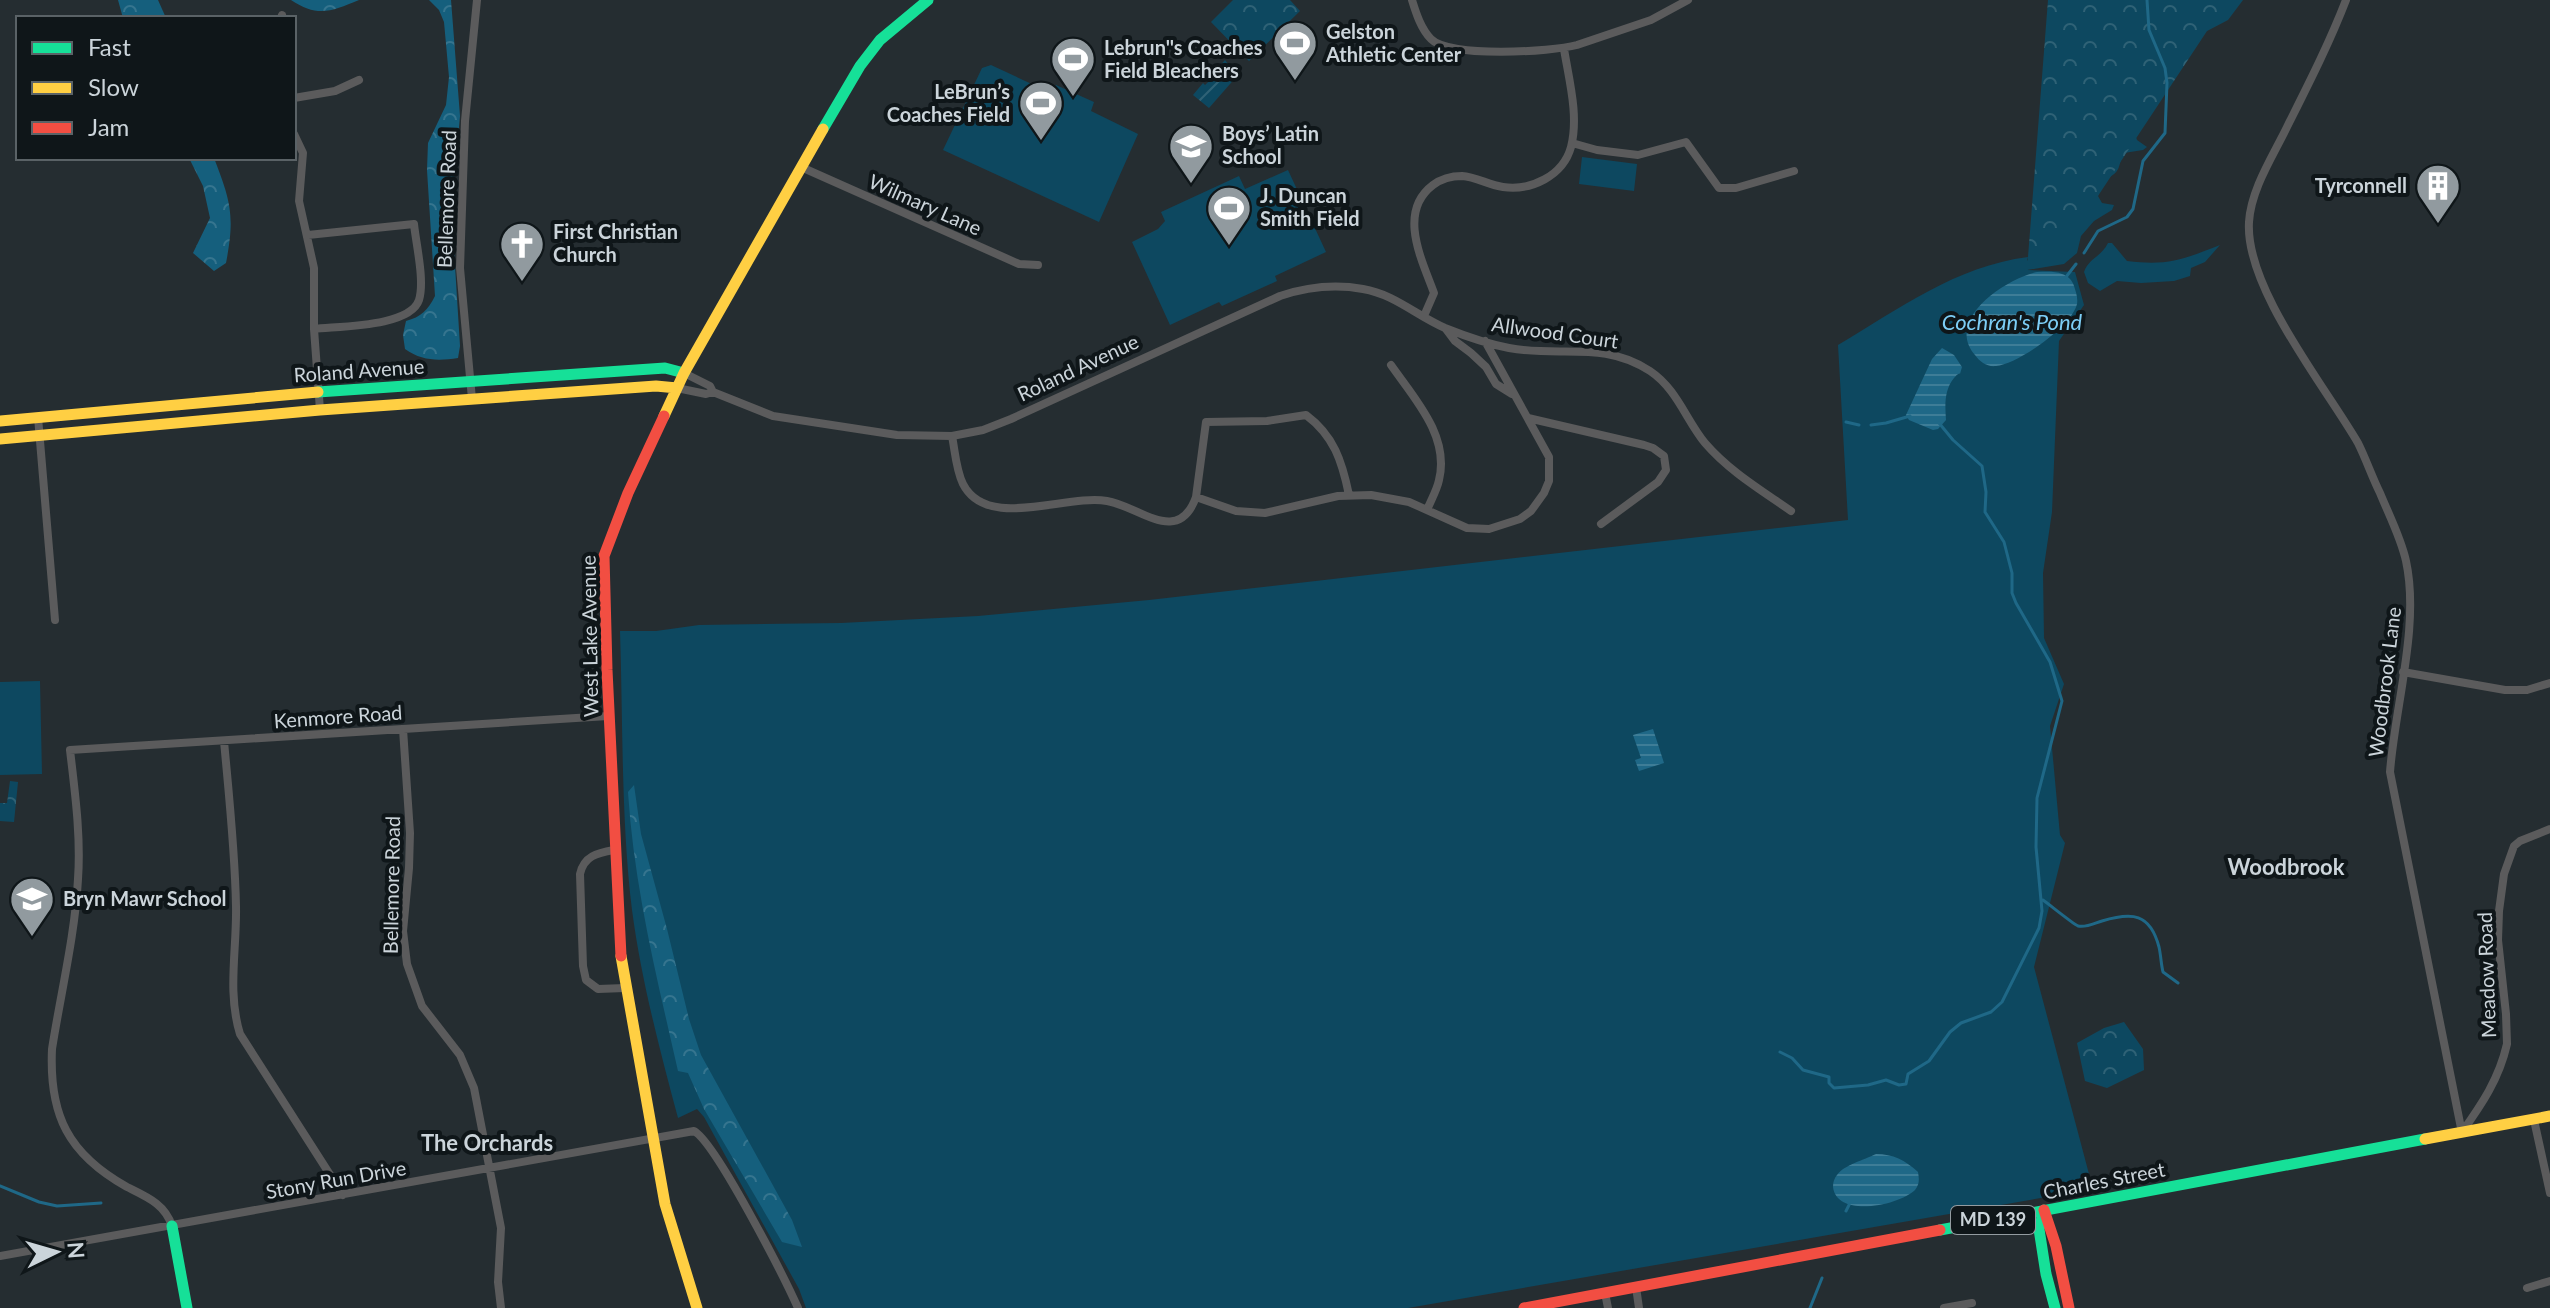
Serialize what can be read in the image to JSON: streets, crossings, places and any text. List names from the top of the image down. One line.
{"streets":{"street":["Bellemore Road","Wilmary Lane","Allwood Court","Roland Avenue","West Lake Avenue","Woodbrook Lane","Kenmore Road","Meadow Road","Stony Run Drive","Charles Street","MD 139"]},"crossings":[["Bellemore Road","Roland Avenue"],["Bellemore Road","Kenmore Road"],["Bellemore Road","Stony Run Drive"],["Wilmary Lane","West Lake Avenue"],["Allwood Court","Roland Avenue"],["Roland Avenue","West Lake Avenue"],["West Lake Avenue","Kenmore Road"],["West Lake Avenue","Stony Run Drive"],["Woodbrook Lane","Meadow Road"],["Woodbrook Lane","Charles Street"],["Kenmore Road","Stony Run Drive"],["Meadow Road","Charles Street"]],"districts":["Woodbrook","The Orchards"],"water":["Cochran's Pond"],"places":{"sports":["Gelston Athletic Center","Lebrun''s Coaches Field Bleachers","LeBrun’s Coaches Field","J. Duncan Smith Field"],"school or university":["Boys’ Latin School","Bryn Mawr School"],"building":["Tyrconnell"],"church":["First Christian Church"]},"legend":["Fast","Slow","Jam"],"north":"right"}
